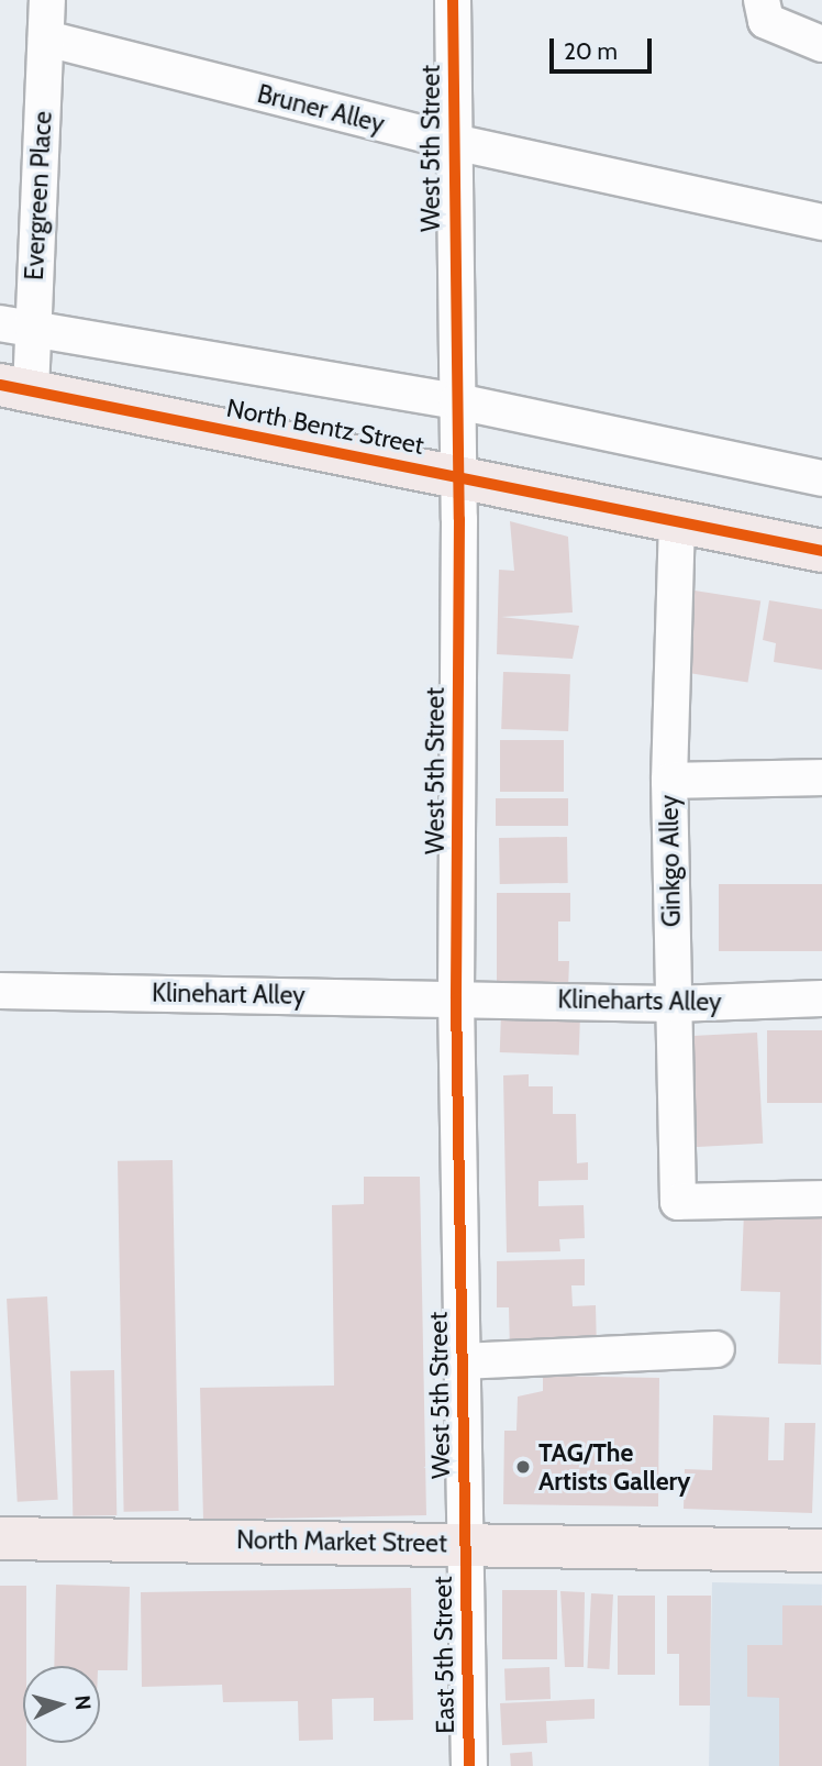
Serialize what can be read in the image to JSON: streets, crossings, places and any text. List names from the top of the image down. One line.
{"streets":{"main road":["North Bentz Street","North Market Street"],"street":["Bruner Alley","West 5th Street","Evergreen Place","Ginkgo Alley","Klinehart Alley","Klineharts Alley","East 5th Street"]},"crossings":[["Bruner Alley","West 5th Street"],["Bruner Alley","Evergreen Place"],["West 5th Street","North Bentz Street"],["West 5th Street","Klinehart Alley"],["West 5th Street","Klineharts Alley"],["West 5th Street","North Market Street"],["West 5th Street","East 5th Street"],["Evergreen Place","North Bentz Street"],["North Bentz Street","Ginkgo Alley"],["Ginkgo Alley","Klineharts Alley"],["Klinehart Alley","Klineharts Alley"],["North Market Street","East 5th Street"]],"places":["TAG/The Artists Gallery"],"scale_bar":"20 m","north":"right"}
